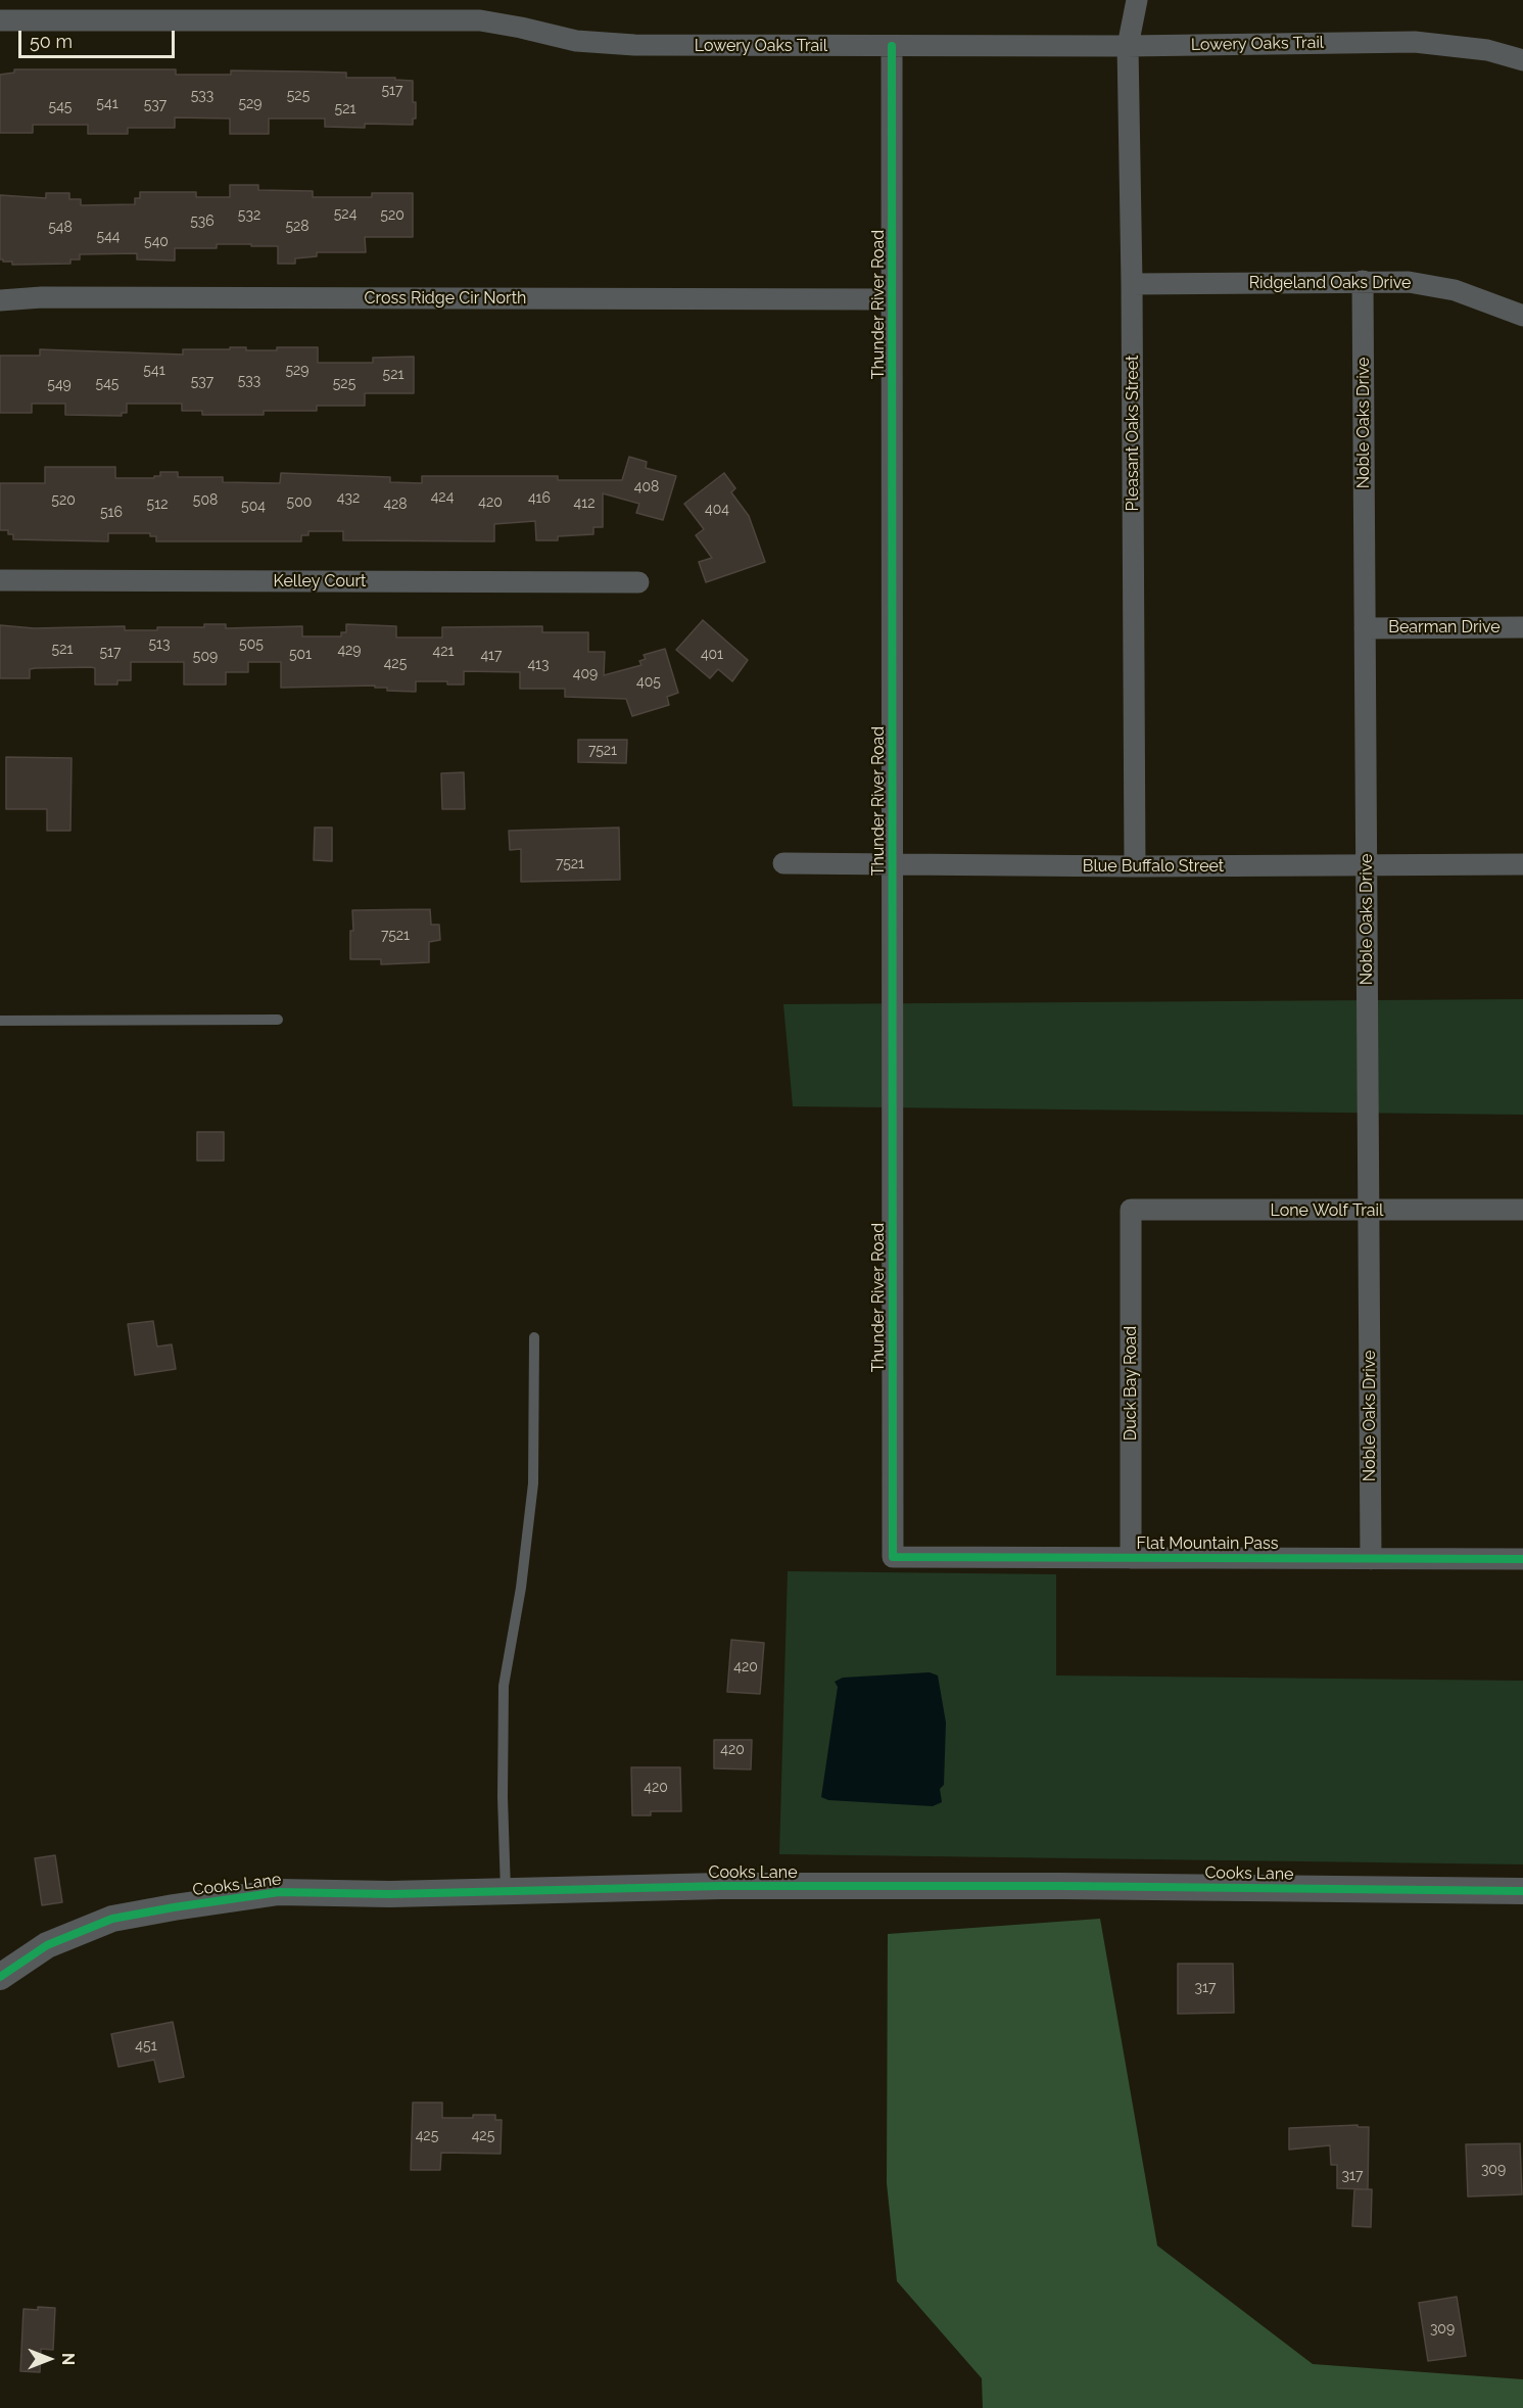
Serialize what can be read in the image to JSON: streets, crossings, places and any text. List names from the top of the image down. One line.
{"streets":{"street":["Lowery Oaks Trail","Ridgeland Oaks Drive","Cross Ridge Cir North","Thunder River Road","Noble Oaks Drive","Pleasant Oaks Street","Kelley Court","Bearman Drive","Blue Buffalo Street","Lone Wolf Trail","Duck Bay Road","Flat Mountain Pass","Cooks Lane"]},"crossings":[["Lowery Oaks Trail","Thunder River Road"],["Lowery Oaks Trail","Pleasant Oaks Street"],["Ridgeland Oaks Drive","Noble Oaks Drive"],["Ridgeland Oaks Drive","Pleasant Oaks Street"],["Cross Ridge Cir North","Thunder River Road"],["Thunder River Road","Blue Buffalo Street"],["Thunder River Road","Flat Mountain Pass"],["Noble Oaks Drive","Bearman Drive"],["Noble Oaks Drive","Blue Buffalo Street"],["Noble Oaks Drive","Lone Wolf Trail"],["Noble Oaks Drive","Flat Mountain Pass"],["Pleasant Oaks Street","Blue Buffalo Street"],["Lone Wolf Trail","Duck Bay Road"],["Duck Bay Road","Flat Mountain Pass"]],"house_numbers":["517","533","525","541","529","537","545","521","524","532","520","536","528","548","544","540","541","529","521","533","537","545","525","549","408","424","432","416","520","508","500","420","412","512","428","504","404","516","513","505","521","429","421","517","501","401","417","509","425","413","409","405","7521","7521","7521","420","420","420","317","451","425","425","309","317","309"],"scale_bar":"50 m","north":"right"}
